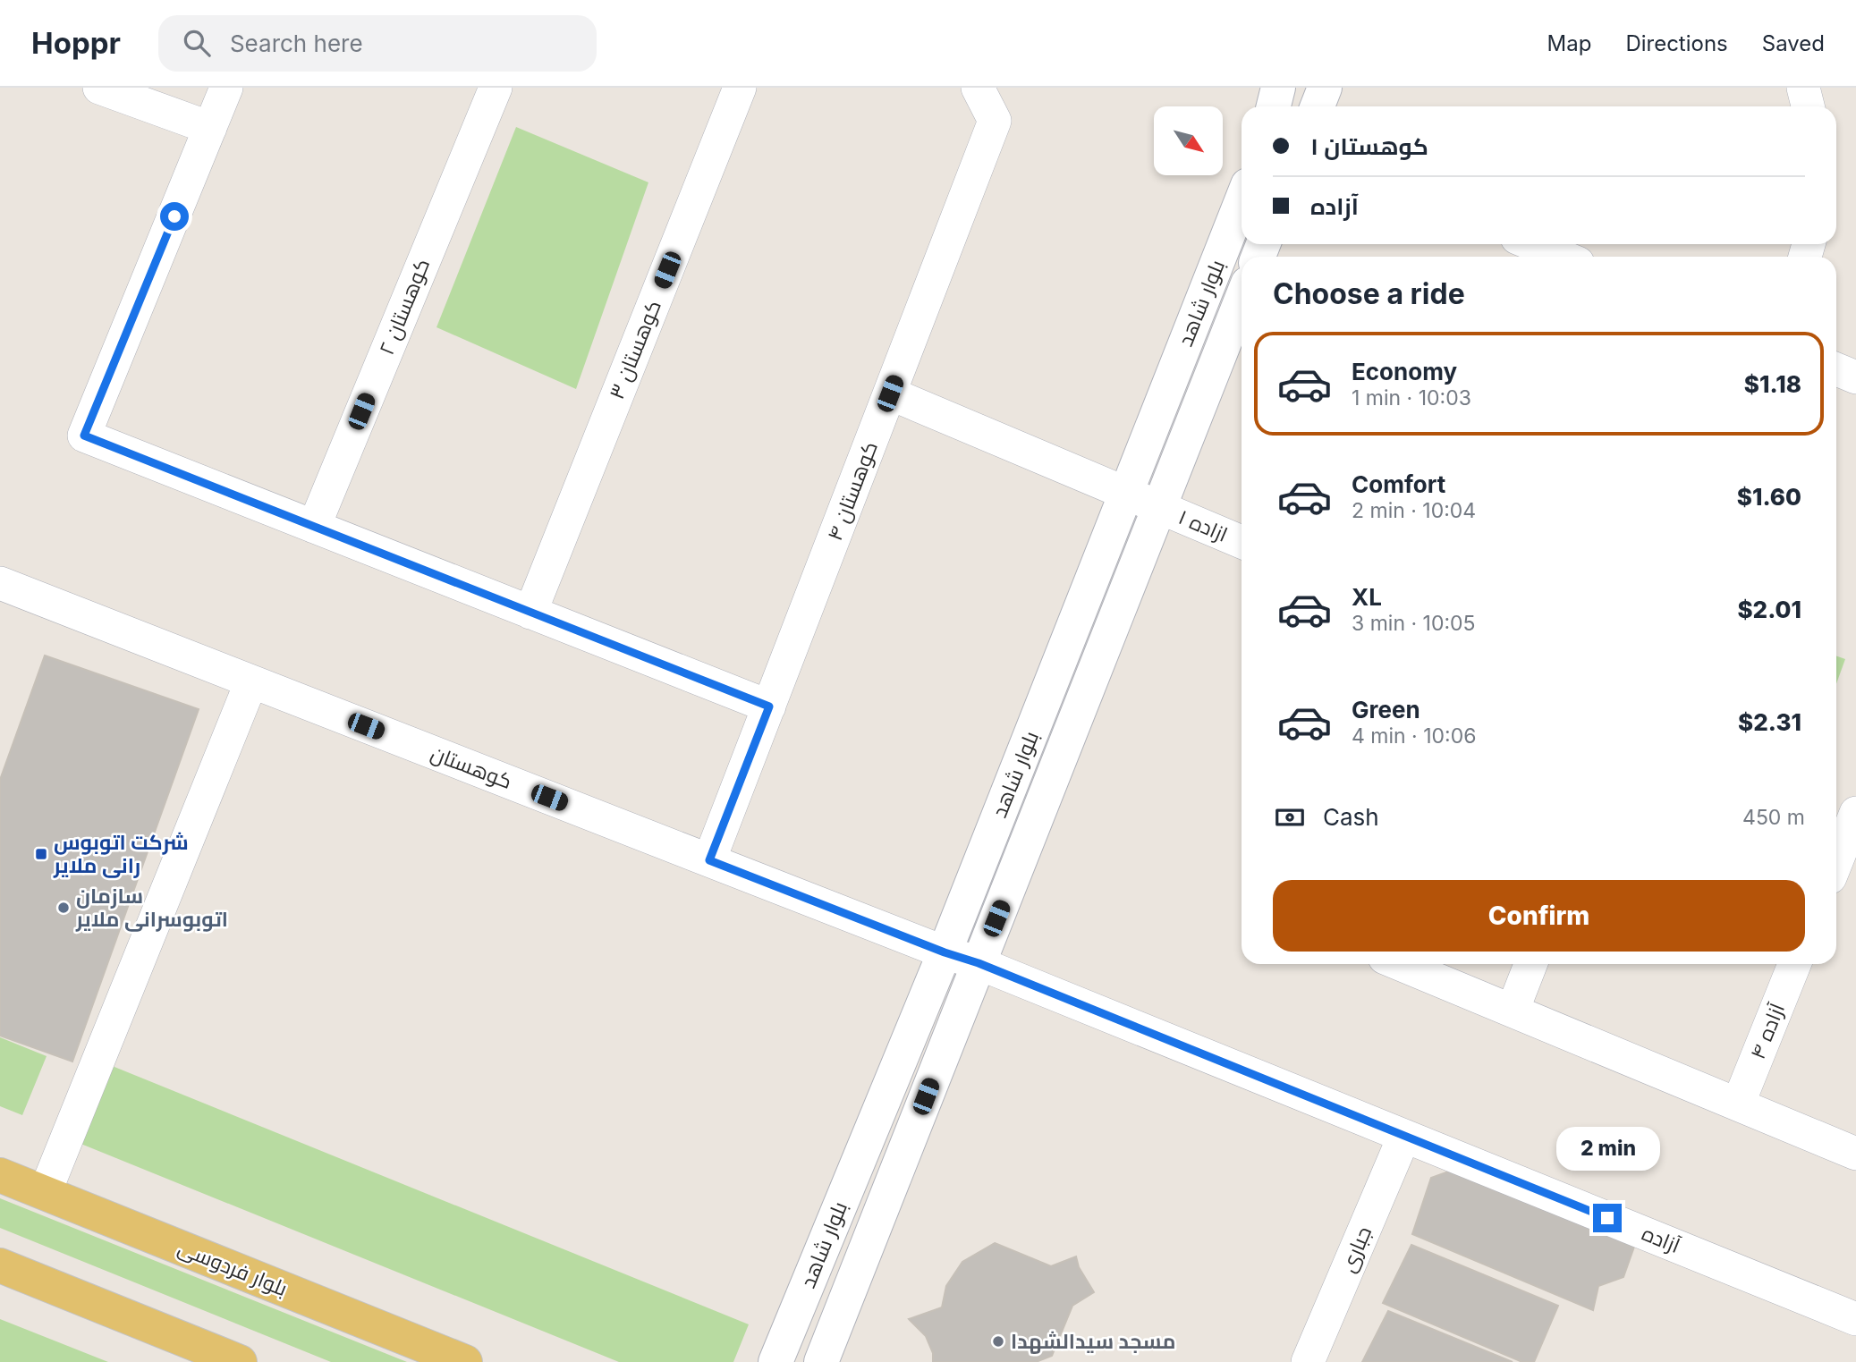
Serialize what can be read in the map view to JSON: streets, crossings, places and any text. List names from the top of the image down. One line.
{"streets":{"main road":["بلوار شاهد","بلوار فردوسی"],"street":["کوهستان ۲","کوهستان ۳","کوهستان ۴","ازاده ۱","کوهستان","آزاده ۴","آزاده","جباری"]},"crossings":[["بلوار شاهد","ازاده ۱"],["بلوار شاهد","کوهستان"],["بلوار شاهد","آزاده"],["کوهستان ۴","ازاده ۱"],["کوهستان ۴","کوهستان"],["کوهستان","آزاده"],["آزاده","جباری"]],"places":{"transit":["شرکت اتوبوس رانی ملایر"],"other":["سازمان اتوبوسرانی ملایر","مسجد سیدالشهدا"]},"north":"bottom right","page":{"header":"Hoppr","search":"Search here","nav":["Map","Directions","Saved"],"banner":["کوهستان ۱","آزاده"],"heading":"Choose a ride","list":[{"name":"Economy","note":"1 min · 10:03","value":"$1.18"},{"name":"Comfort","note":"2 min · 10:04","value":"$1.60"},{"name":"XL","note":"3 min · 10:05","value":"$2.01"},{"name":"Green","note":"4 min · 10:06","value":"$2.31"}],"pay":["Cash","450 m"],"buttons":"Confirm","bubble":"2 min"}}
